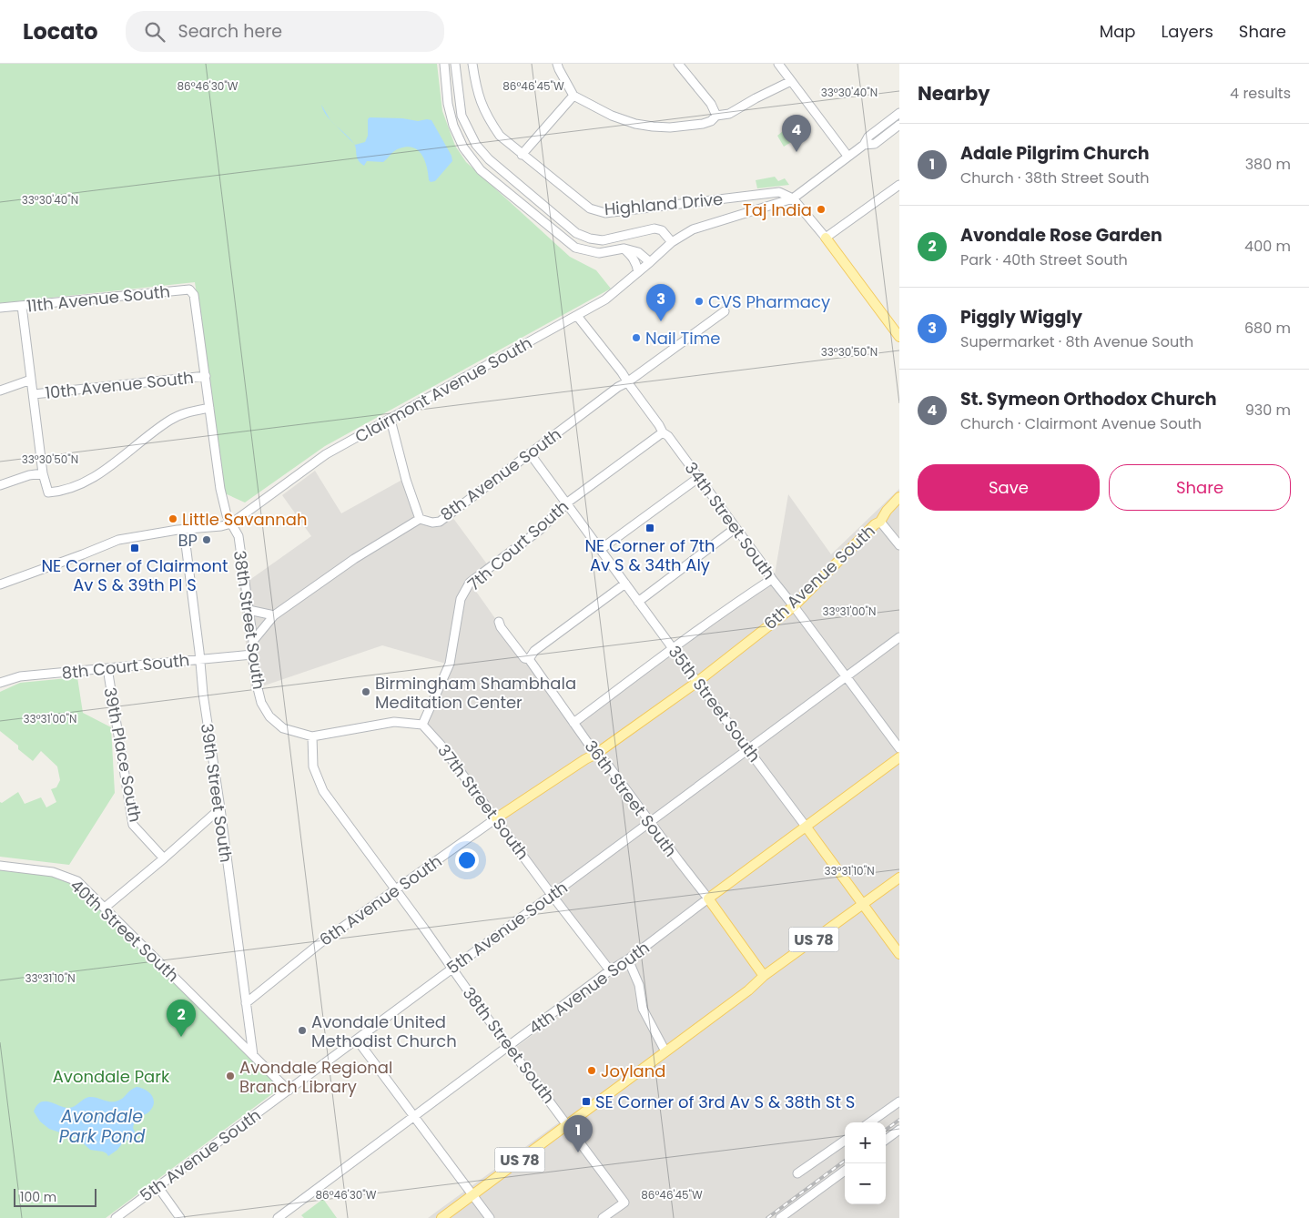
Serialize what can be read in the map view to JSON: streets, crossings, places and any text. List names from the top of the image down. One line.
{"streets":{"main road":["6th Avenue South","35th Street South","36th Street South","US 78","4th Avenue South"],"street":["Highland Drive","11th Avenue South","10th Avenue South","Clairmont Avenue South","8th Avenue South","34th Street South","7th Court South","38th Street South","8th Court South","39th Place South","39th Street South","37th Street South","5th Avenue South","40th Street South"]},"crossings":[["Highland Drive","Clairmont Avenue South"],["11th Avenue South","38th Street South"],["10th Avenue South","38th Street South"],["Clairmont Avenue South","34th Street South"],["Clairmont Avenue South","38th Street South"],["Clairmont Avenue South","39th Street South"],["8th Avenue South","34th Street South"],["8th Avenue South","38th Street South"],["8th Avenue South","35th Street South"],["34th Street South","7th Court South"],["34th Street South","6th Avenue South"],["34th Street South","5th Avenue South"],["7th Court South","35th Street South"],["7th Court South","37th Street South"],["6th Avenue South","38th Street South"],["6th Avenue South","35th Street South"],["6th Avenue South","39th Street South"],["6th Avenue South","36th Street South"],["6th Avenue South","37th Street South"],["38th Street South","8th Court South"],["38th Street South","5th Avenue South"],["38th Street South","US 78"],["38th Street South","4th Avenue South"],["8th Court South","39th Place South"],["8th Court South","39th Street South"],["35th Street South","5th Avenue South"],["35th Street South","US 78"],["35th Street South","4th Avenue South"],["39th Street South","40th Street South"],["36th Street South","5th Avenue South"],["36th Street South","US 78"],["36th Street South","4th Avenue South"],["37th Street South","5th Avenue South"],["37th Street South","4th Avenue South"],["5th Avenue South","40th Street South"]],"water":["Avondale Park Pond"],"parks":["Avondale Park"],"places":{"other":["Taj India","CVS Pharmacy","Nail Time","Little Savannah","BP","Birmingham Shambhala Meditation Center","Avondale United Methodist Church","Joyland","Avondale Regional Branch Library"],"transit":["NE Corner of 7th Av S & 34th Aly","NE Corner of Clairmont Av S & 39th Pl S","SE Corner of 3rd Av S & 38th St S"]},"scale_bar":"100 m","page":{"header":"Locato","search":"Search here","nav":["Map","Layers","Share"],"heading":["Nearby","4 results"],"pins":["4","3","2","1"],"list":[{"mark":"1","name":"Adale Pilgrim Church","note":"Church · 38th Street South","value":"380 m"},{"mark":"2","name":"Avondale Rose Garden","note":"Park · 40th Street South","value":"400 m"},{"mark":"3","name":"Piggly Wiggly","note":"Supermarket · 8th Avenue South","value":"680 m"},{"mark":"4","name":"St. Symeon Orthodox Church","note":"Church · Clairmont Avenue South","value":"930 m"}],"buttons":["Save","Share"],"map_buttons":["+","−"],"scale":"100 m"},"coordinates":["86°46'30\"W","86°46'45\"W","33°30'40\"N","33°30'50\"N","33°31'00\"N","33°31'10\"N"]}
